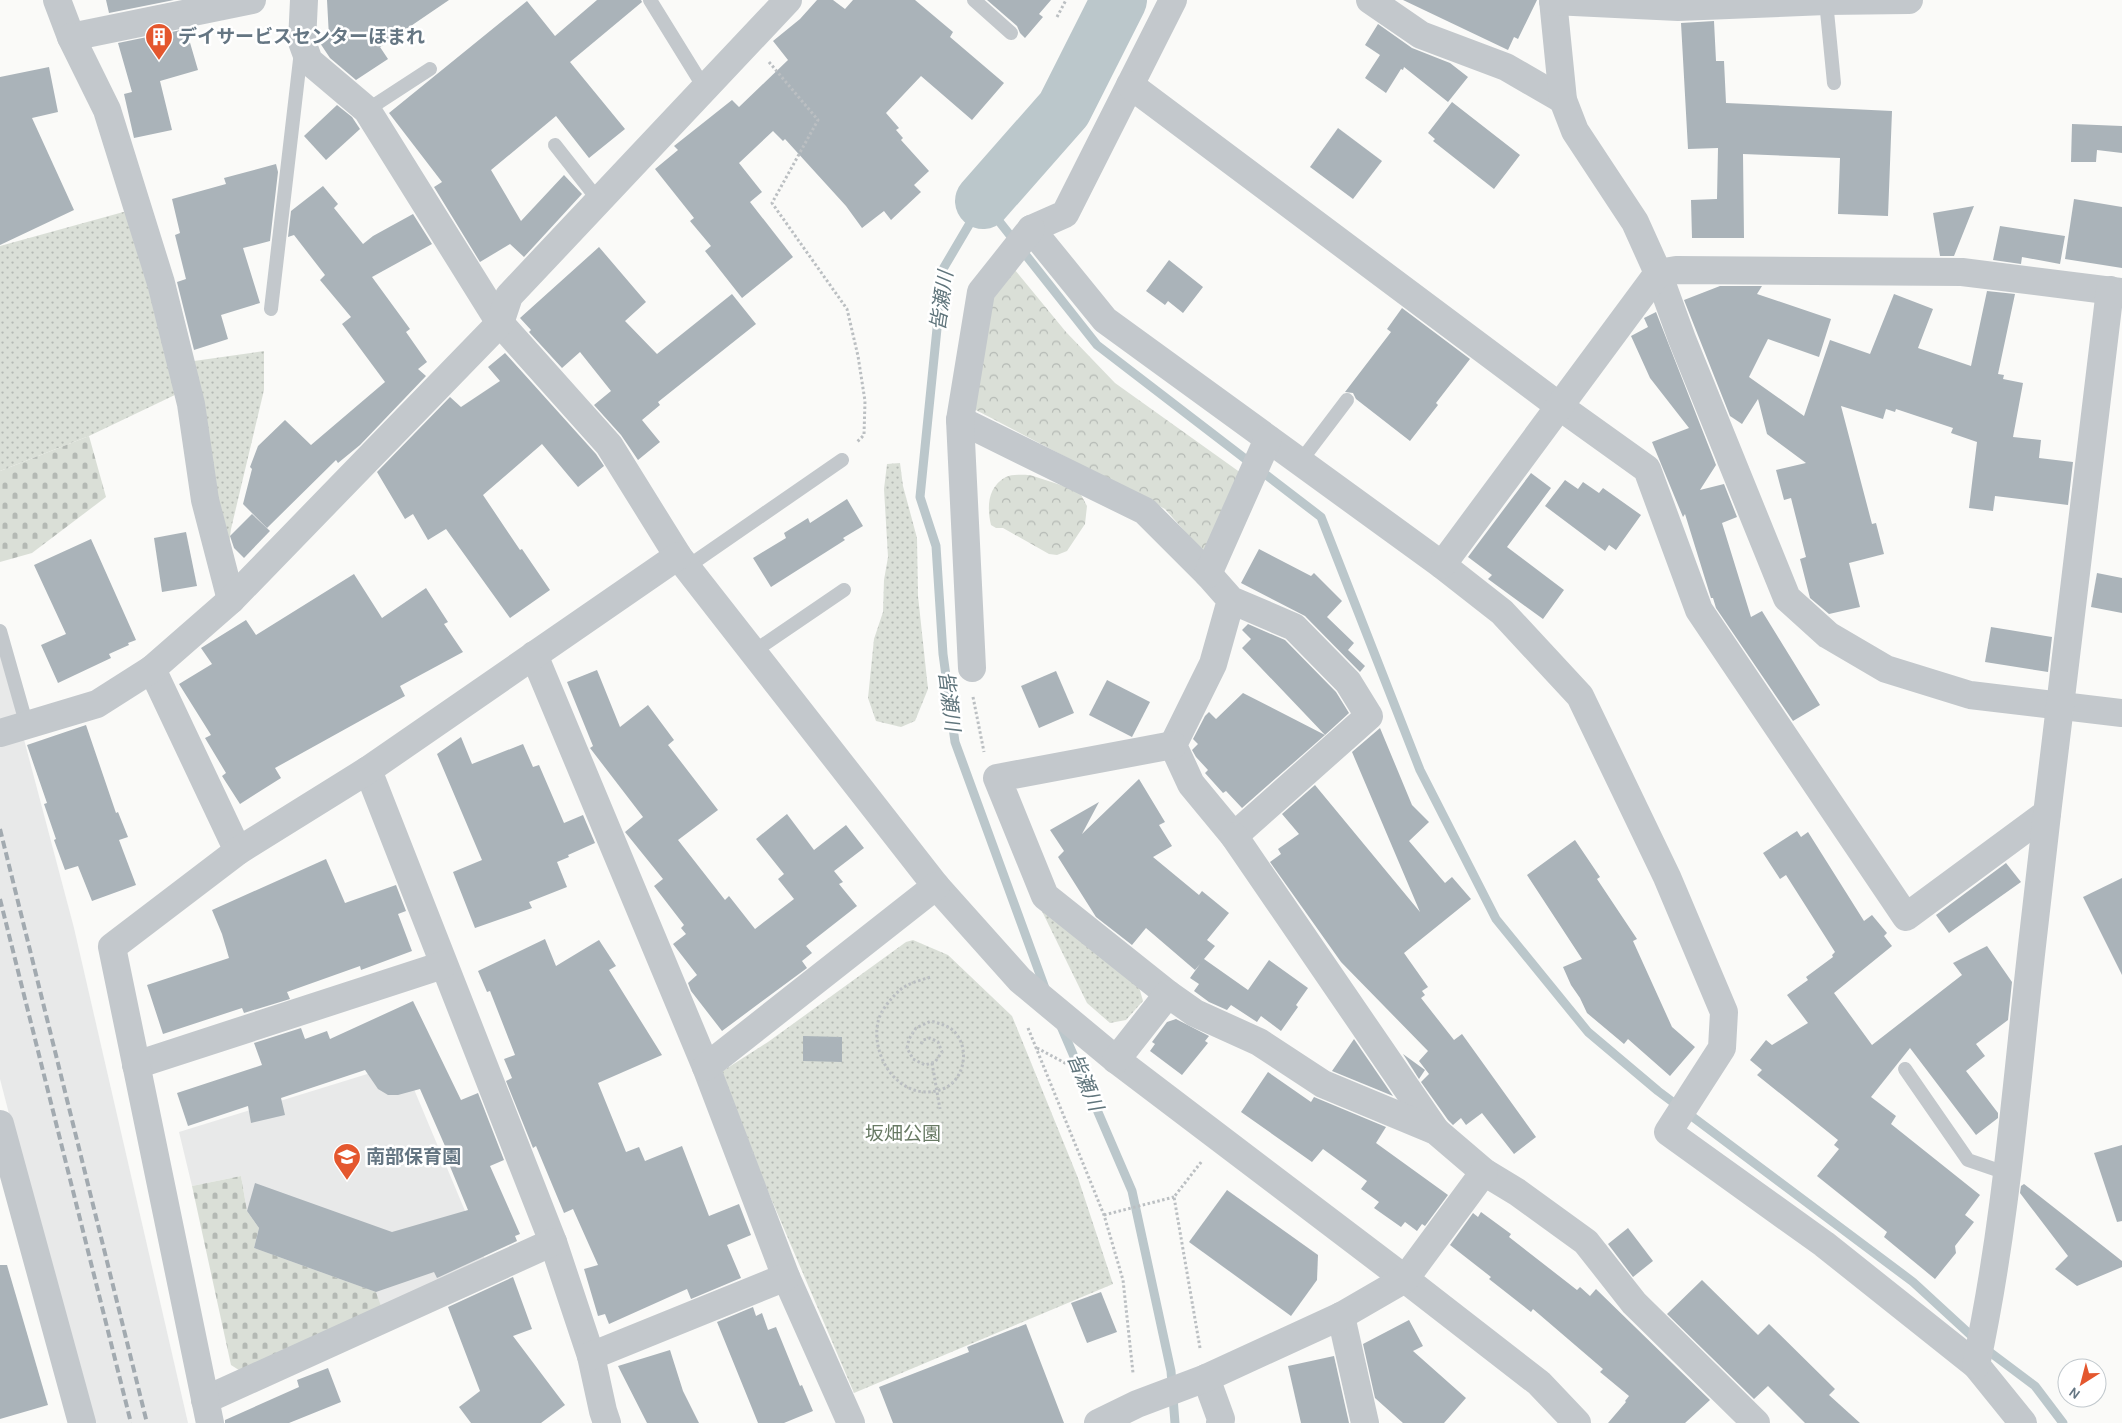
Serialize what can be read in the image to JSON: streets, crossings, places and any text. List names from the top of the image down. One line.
{"water":["皆瀬川"],"parks":["坂畑公園"],"places":{"building":["デイサービスセンターほまれ"],"school or university":["南部保育園"]},"north":"bottom left"}
